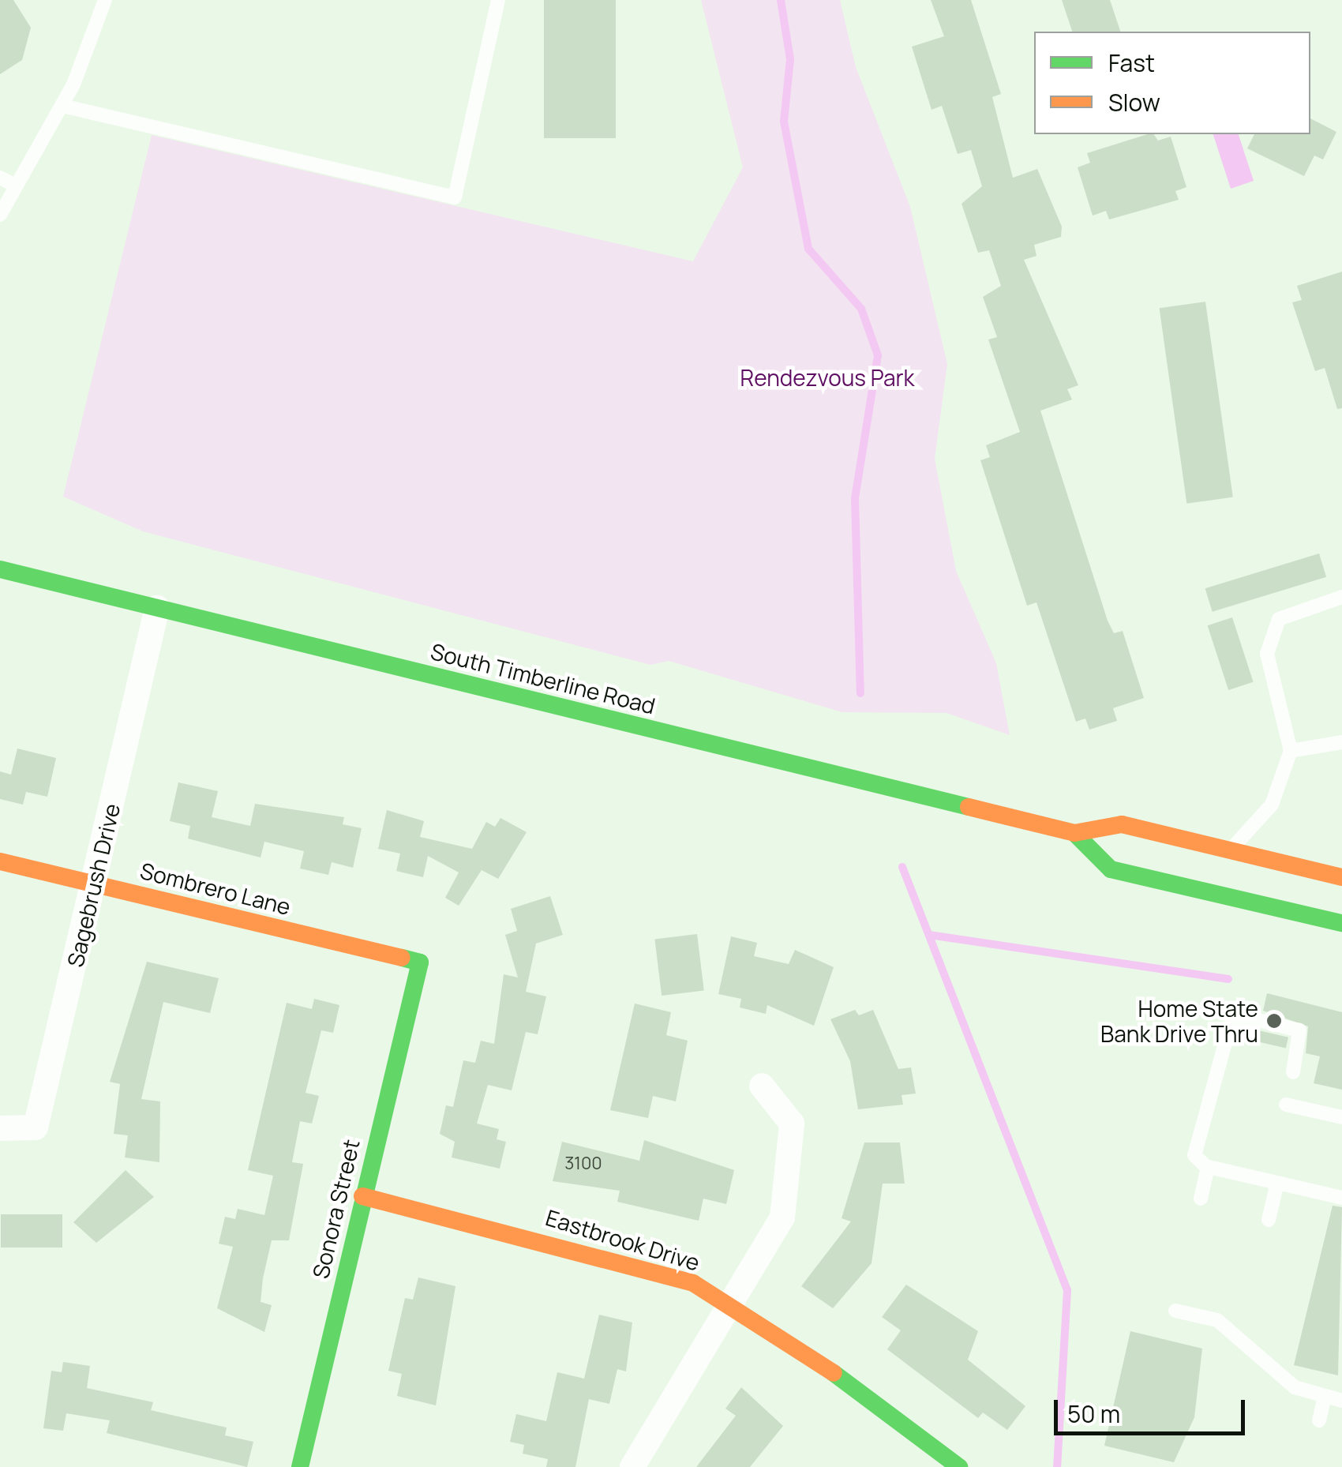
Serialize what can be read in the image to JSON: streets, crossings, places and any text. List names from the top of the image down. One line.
{"streets":{"main road":["South Timberline Road","Sombrero Lane","Sonora Street","Eastbrook Drive"],"street":["Sagebrush Drive"]},"crossings":[["South Timberline Road","Sagebrush Drive"],["Sagebrush Drive","Sombrero Lane"],["Sombrero Lane","Sonora Street"],["Sonora Street","Eastbrook Drive"]],"parks":["Rendezvous Park"],"places":["Home State Bank Drive Thru"],"house_numbers":["3100"],"legend":["Fast","Slow"],"scale_bar":"50 m"}
